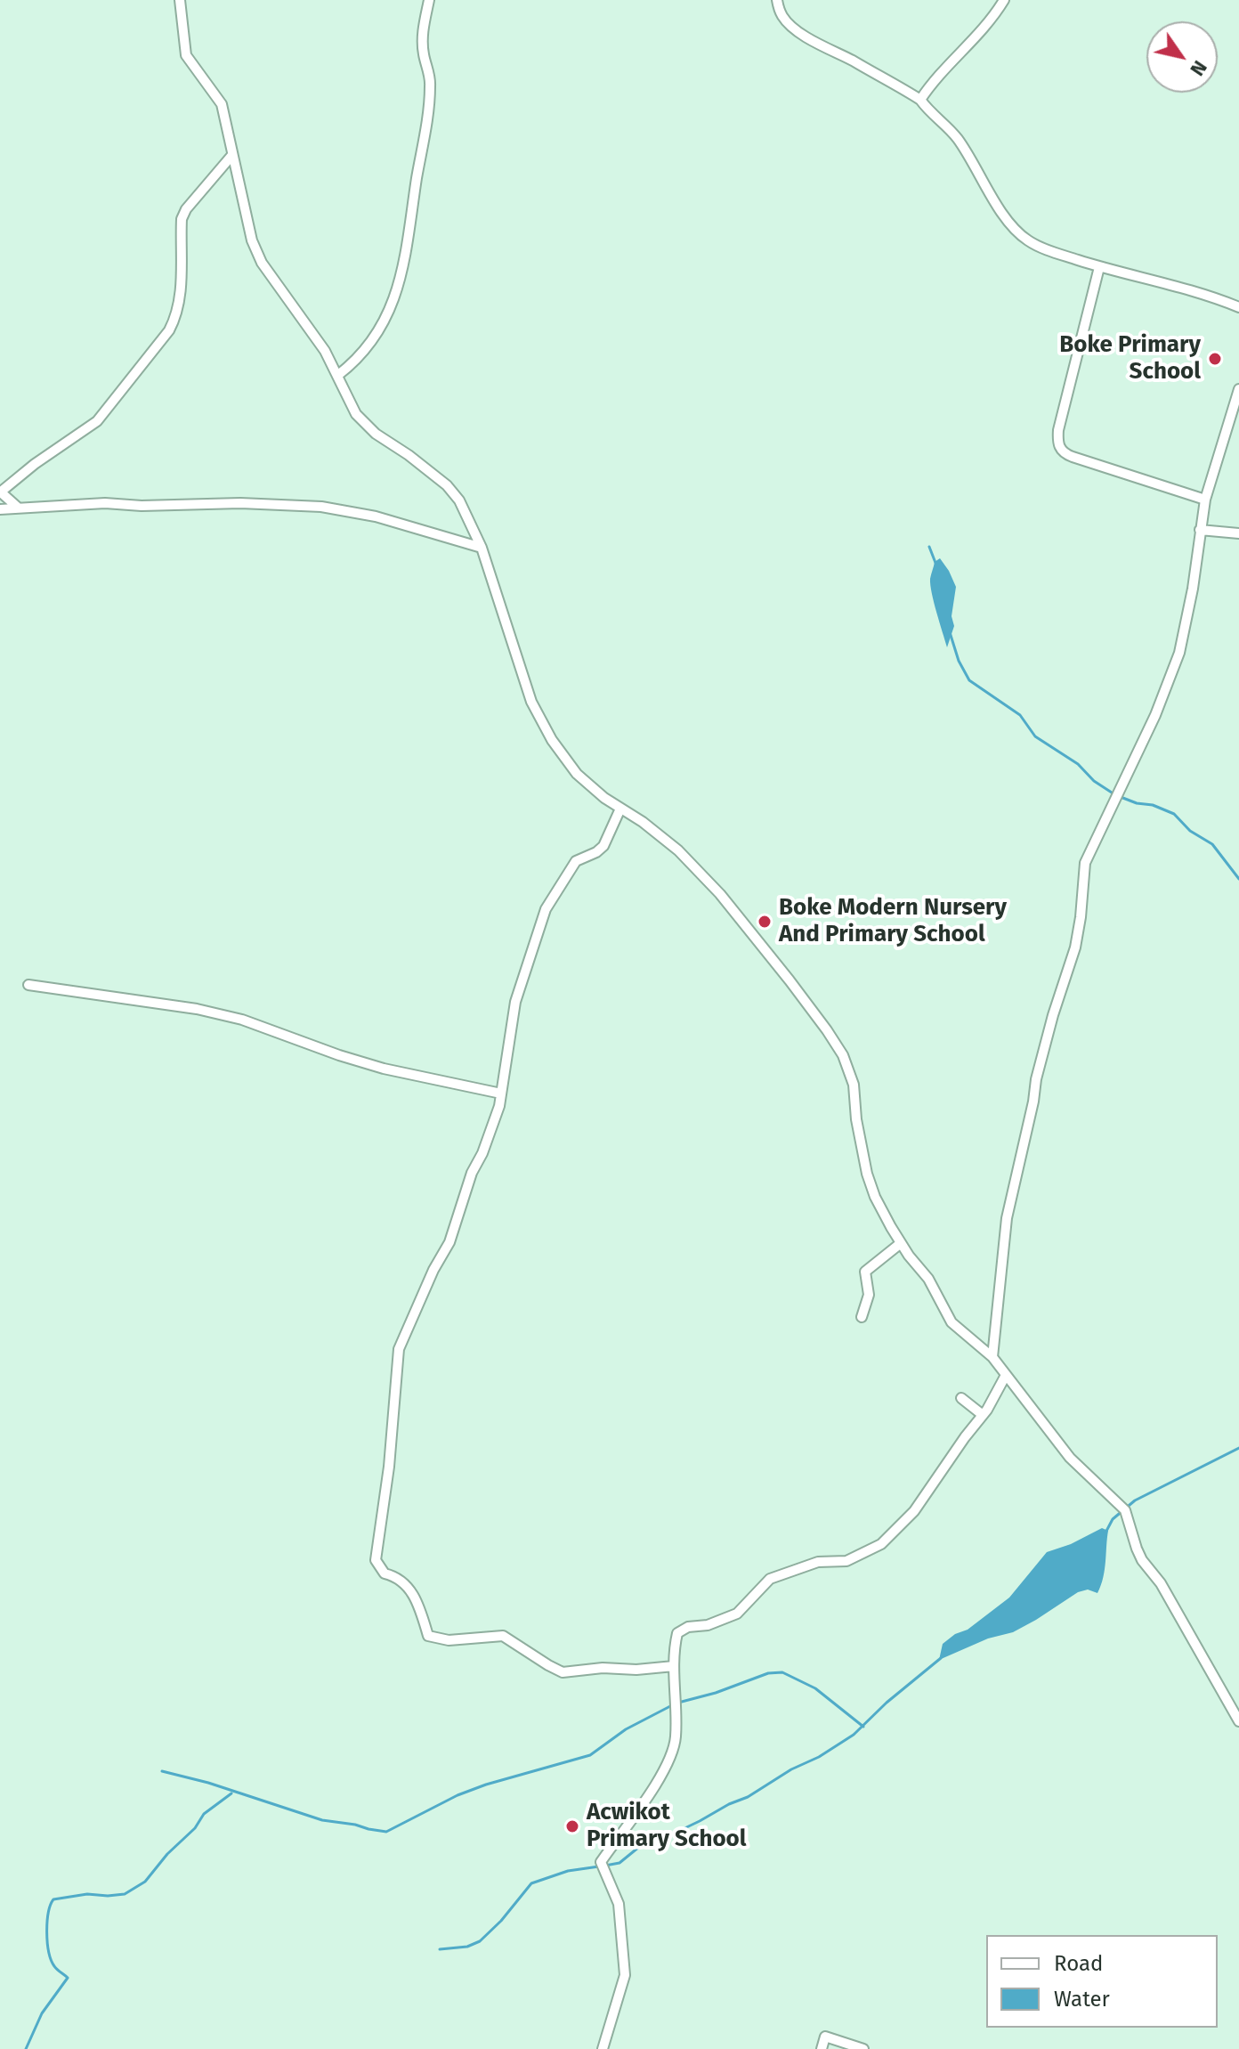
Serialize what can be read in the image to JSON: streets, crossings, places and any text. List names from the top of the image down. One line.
{"places":["Boke Primary School","Boke Modern Nursery And Primary School","Acwikot Primary School"],"legend":["Road","Water"],"north":"bottom right"}
